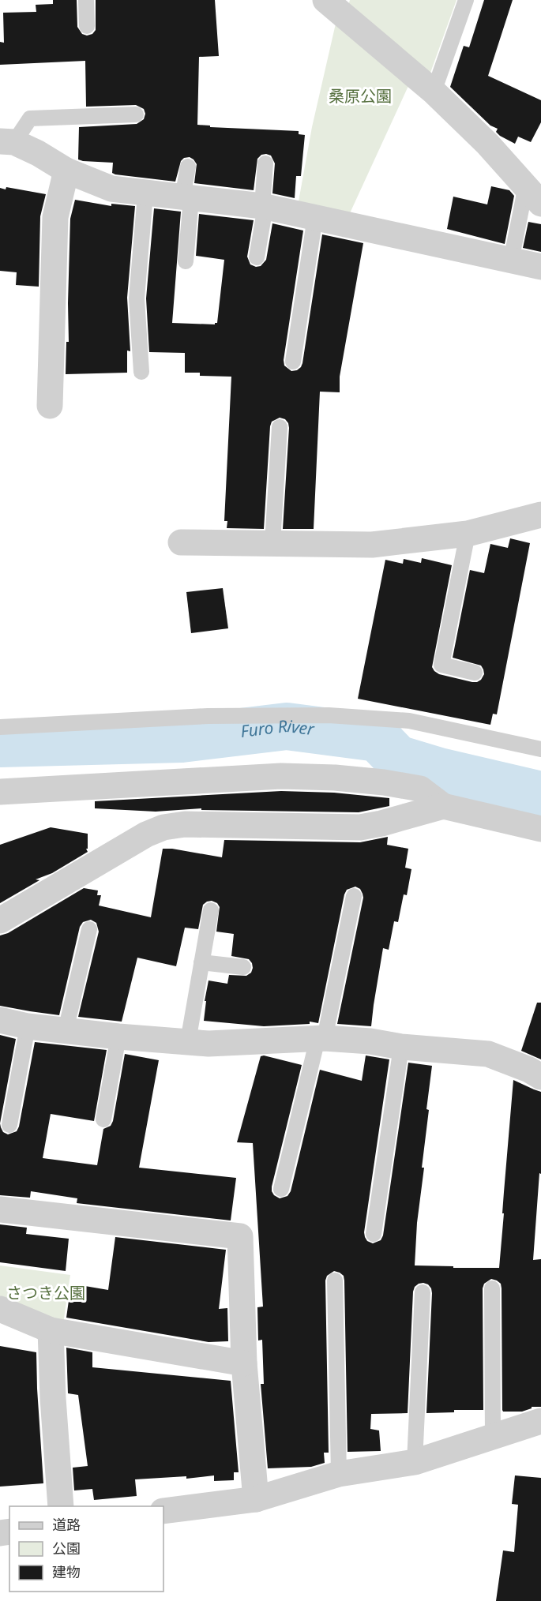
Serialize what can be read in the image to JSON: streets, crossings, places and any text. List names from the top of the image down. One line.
{"water":["Furo River"],"parks":["桑原公園","さつき公園"],"legend":["道路","公園","建物"]}
